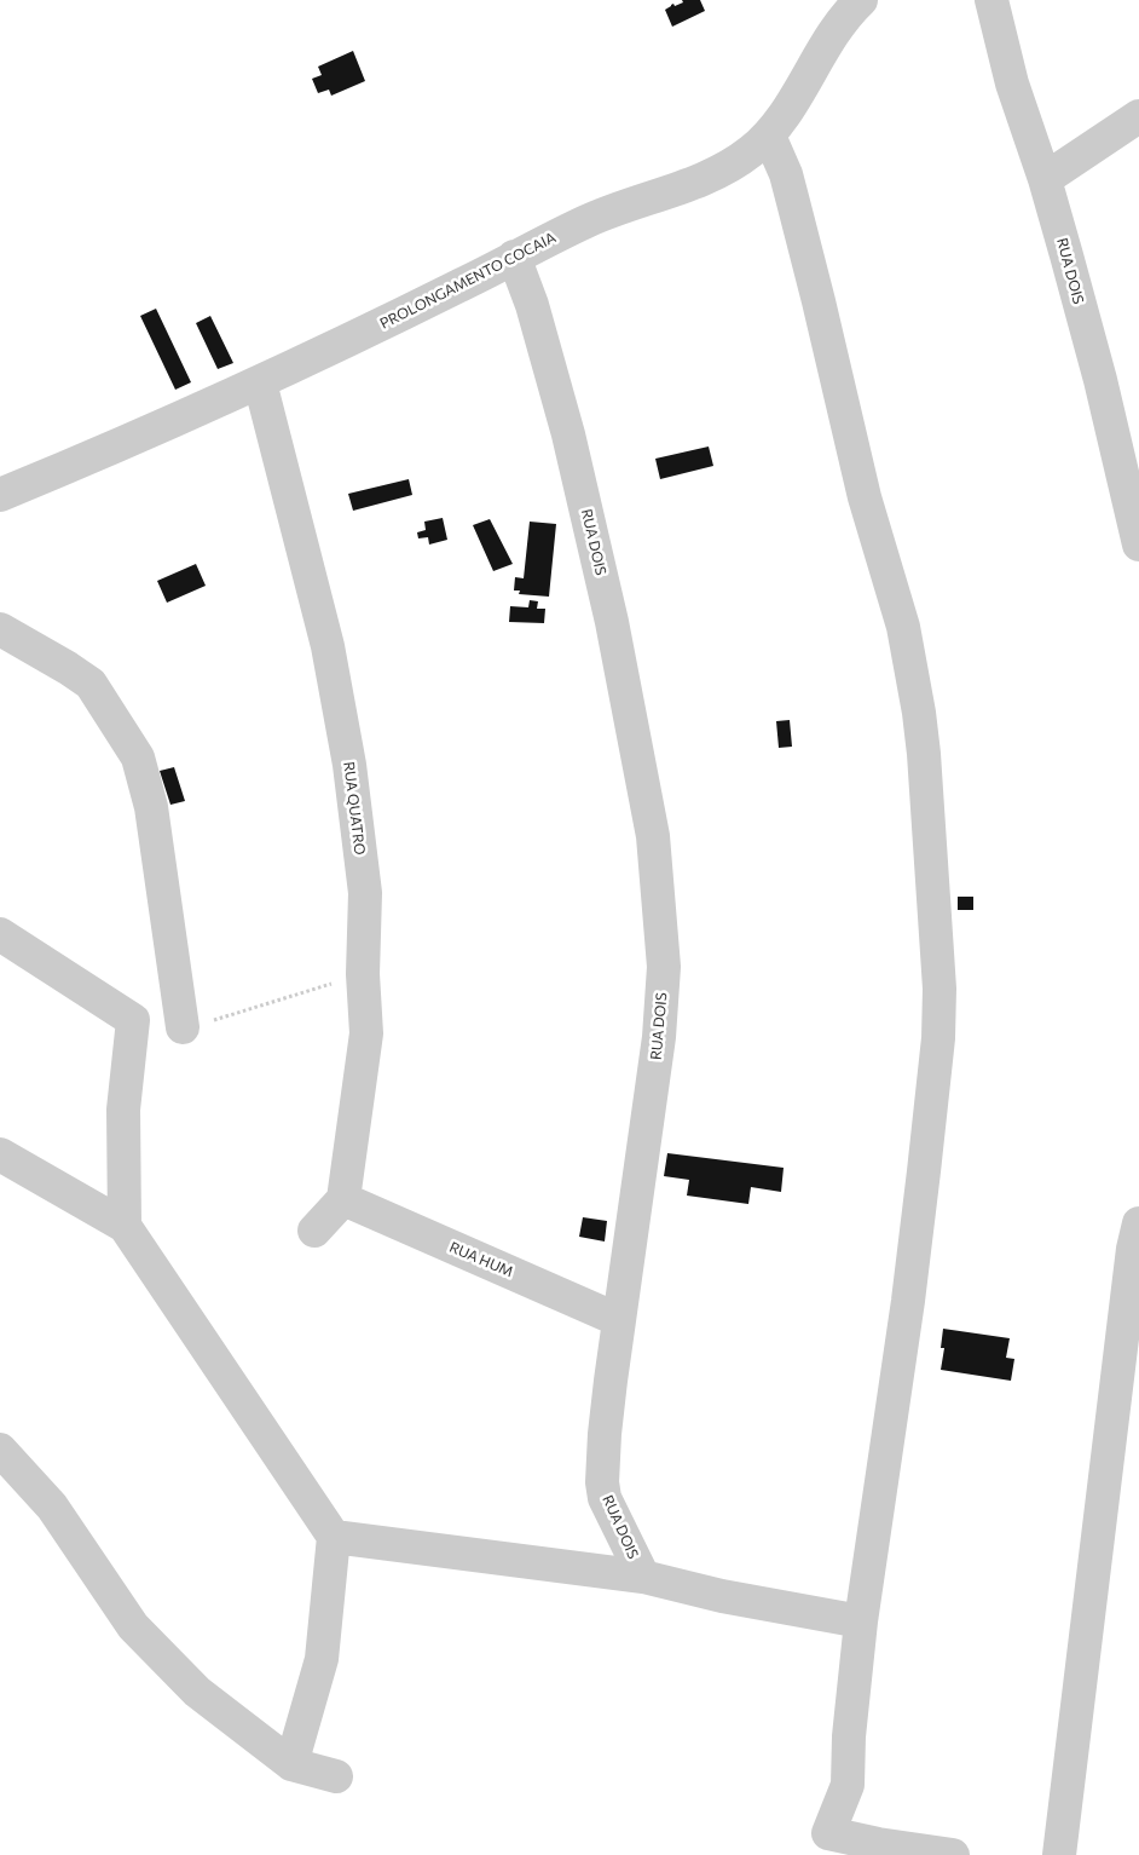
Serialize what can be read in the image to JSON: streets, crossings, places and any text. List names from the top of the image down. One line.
{"streets":{"street":["RUA DOIS","PROLONGAMENTO COCAIA","RUA QUATRO","RUA HUM"]},"crossings":[["RUA DOIS","PROLONGAMENTO COCAIA"],["RUA DOIS","RUA HUM"],["PROLONGAMENTO COCAIA","RUA QUATRO"],["RUA QUATRO","RUA HUM"]]}
